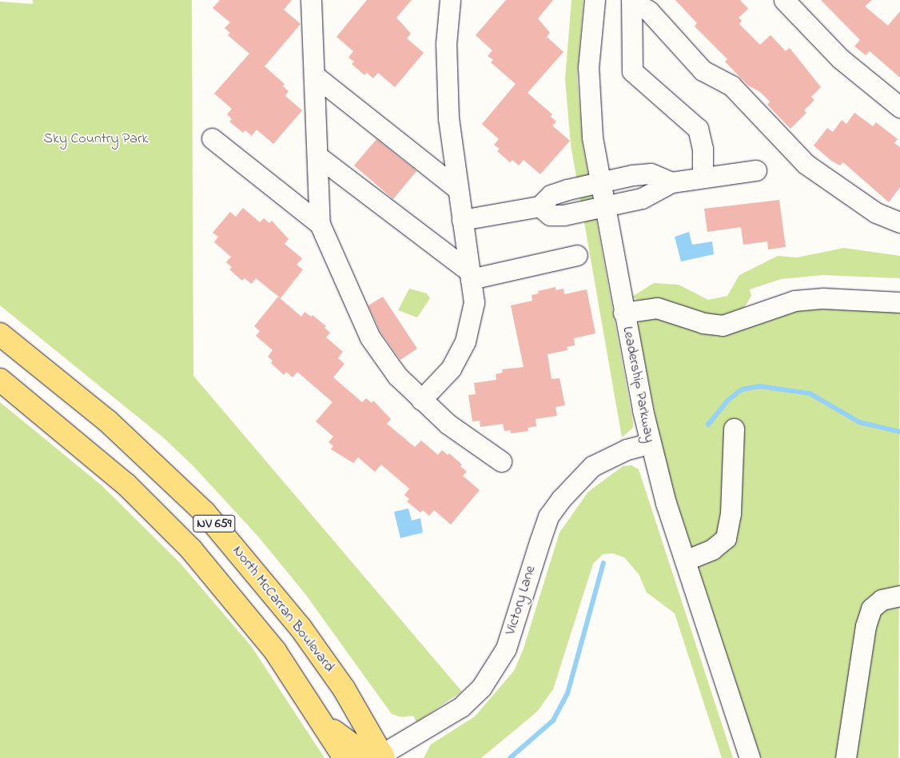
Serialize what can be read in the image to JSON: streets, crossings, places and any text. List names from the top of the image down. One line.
{"streets":{"main road":["NV 659","North McCarran Boulevard"],"street":["Leadership Parkway","Victory Lane"]},"crossings":[["Leadership Parkway","Victory Lane"],["Victory Lane","North McCarran Boulevard"]],"parks":["Sky Country Park"]}
